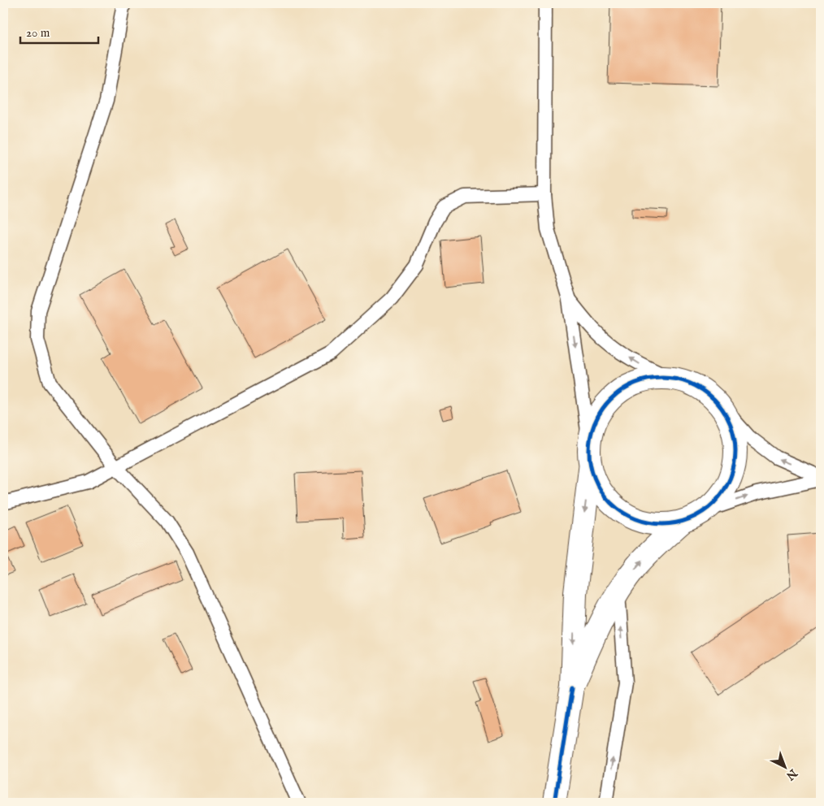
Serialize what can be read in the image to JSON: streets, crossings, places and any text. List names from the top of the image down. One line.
{"scale_bar":"20 m","north":"bottom right"}
